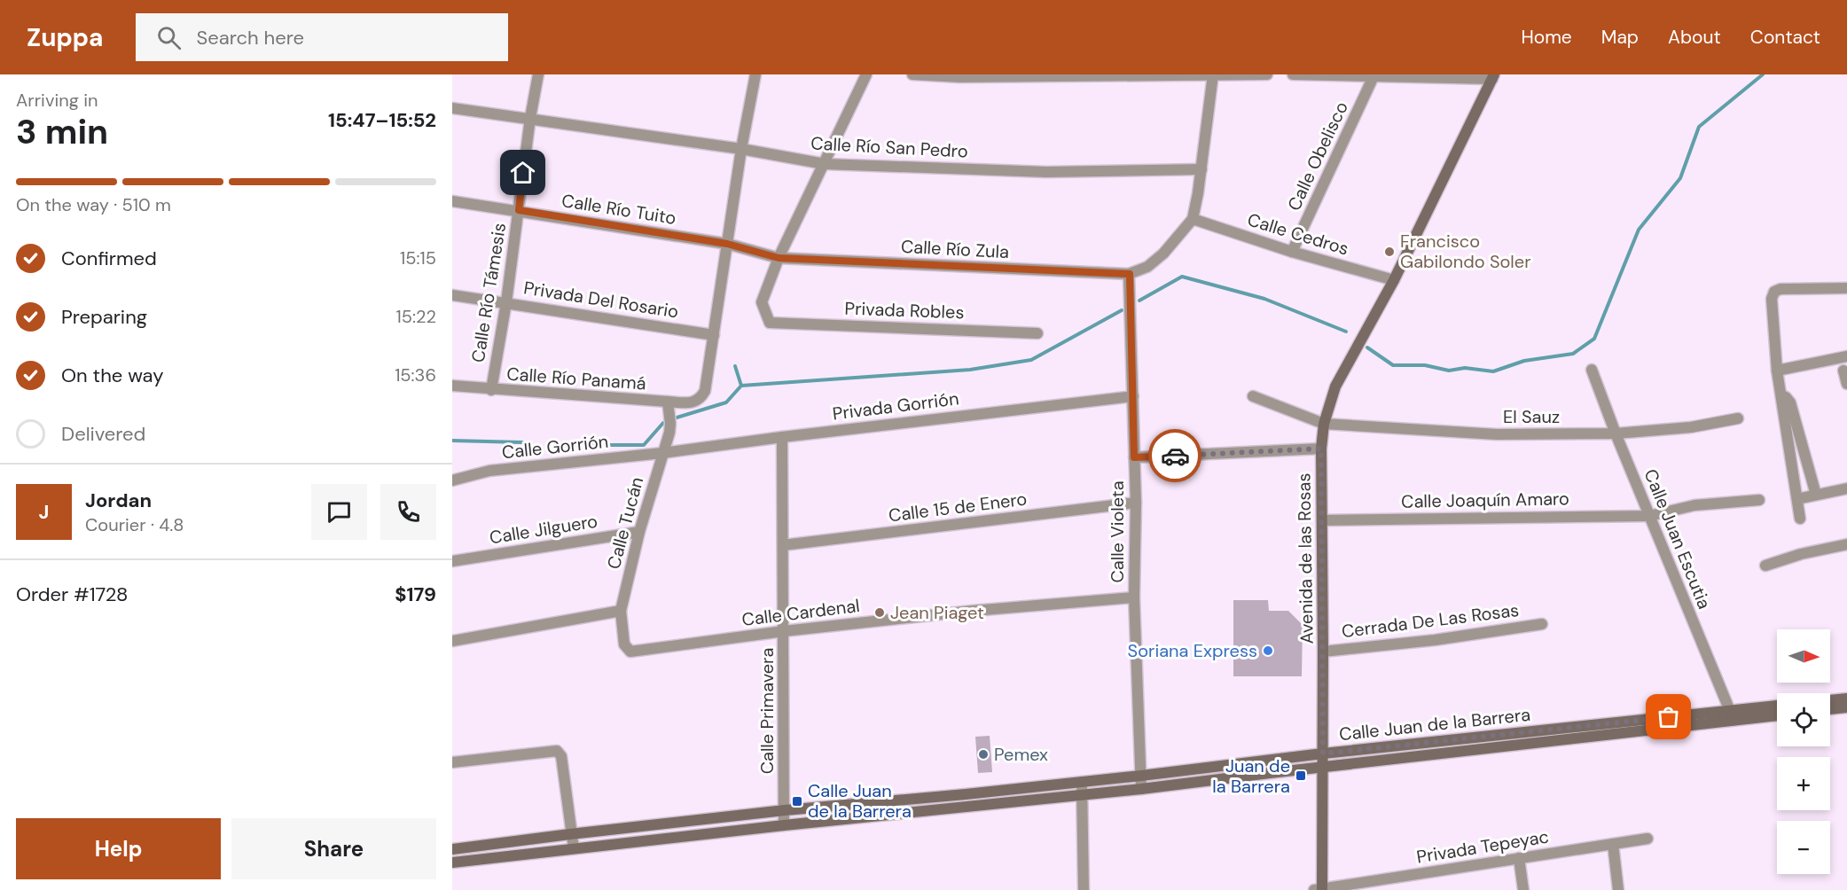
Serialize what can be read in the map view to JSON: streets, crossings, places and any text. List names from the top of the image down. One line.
{"streets":{"main road":["Avenida de las Rosas","Calle Juan de la Barrera"],"street":["Calle Río San Pedro","Calle Obelisco","Calle Río Tuito","Calle Cedros","Calle Río Zula","Calle Río Támesis","Privada Del Rosario","Privada Robles","Calle Río Panamá","Privada Gorrión","El Sauz","Calle Gorrión","Calle Joaquín Amaro","Calle 15 de Enero","Calle Tucán","Calle Jilguero","Calle Violeta","Calle Juan Escutia","Calle Cardenal","Cerrada De Las Rosas","Calle Primavera","Privada Tepeyac"]},"crossings":[["Calle Río San Pedro","Calle Río Támesis"],["Calle Obelisco","Calle Cedros"],["Calle Río Tuito","Calle Río Zula"],["Calle Río Tuito","Calle Río Támesis"],["Calle Río Tuito","Privada Robles"],["Calle Cedros","Avenida de las Rosas"],["Calle Río Zula","Privada Robles"],["Calle Río Zula","Calle Violeta"],["Calle Río Támesis","Privada Del Rosario"],["Calle Río Támesis","Calle Río Panamá"],["Privada Del Rosario","Calle Río Panamá"],["Calle Río Panamá","Calle Tucán"],["Privada Gorrión","Calle Gorrión"],["Privada Gorrión","Calle Tucán"],["Privada Gorrión","Calle Violeta"],["Privada Gorrión","Calle Primavera"],["El Sauz","Calle Juan Escutia"],["El Sauz","Avenida de las Rosas"],["Calle Gorrión","Calle Tucán"],["Calle Joaquín Amaro","Calle Juan Escutia"],["Calle Joaquín Amaro","Avenida de las Rosas"],["Calle 15 de Enero","Calle Violeta"],["Calle 15 de Enero","Calle Primavera"],["Calle Tucán","Calle Jilguero"],["Calle Tucán","Calle Cardenal"],["Calle Violeta","Calle Cardenal"],["Calle Violeta","Calle Juan de la Barrera"],["Calle Juan Escutia","Calle Juan de la Barrera"],["Avenida de las Rosas","Cerrada De Las Rosas"],["Avenida de las Rosas","Calle Juan de la Barrera"],["Avenida de las Rosas","Privada Tepeyac"],["Calle Cardenal","Calle Primavera"],["Calle Primavera","Calle Juan de la Barrera"]],"places":{"other":["Francisco Gabilondo Soler","Jean Piaget","Soriana Express","Pemex"],"transit":["Juan de la Barrera","Calle Juan de la Barrera"]},"north":"right","page":{"header":"Zuppa","search":"Search here","nav":["Home","Map","About","Contact"],"heading":["3 min","Arriving in","15:47–15:52"],"panel":["Jordan","Courier · 4.8","Order #1728","$179"],"bar":"On the way · 510 m","list":[["Confirmed","15:15"],["Preparing","15:22"],["On the way","15:36"],"Delivered"],"round":"J","map_buttons":["+","−"],"buttons":["Help","Share"]}}
